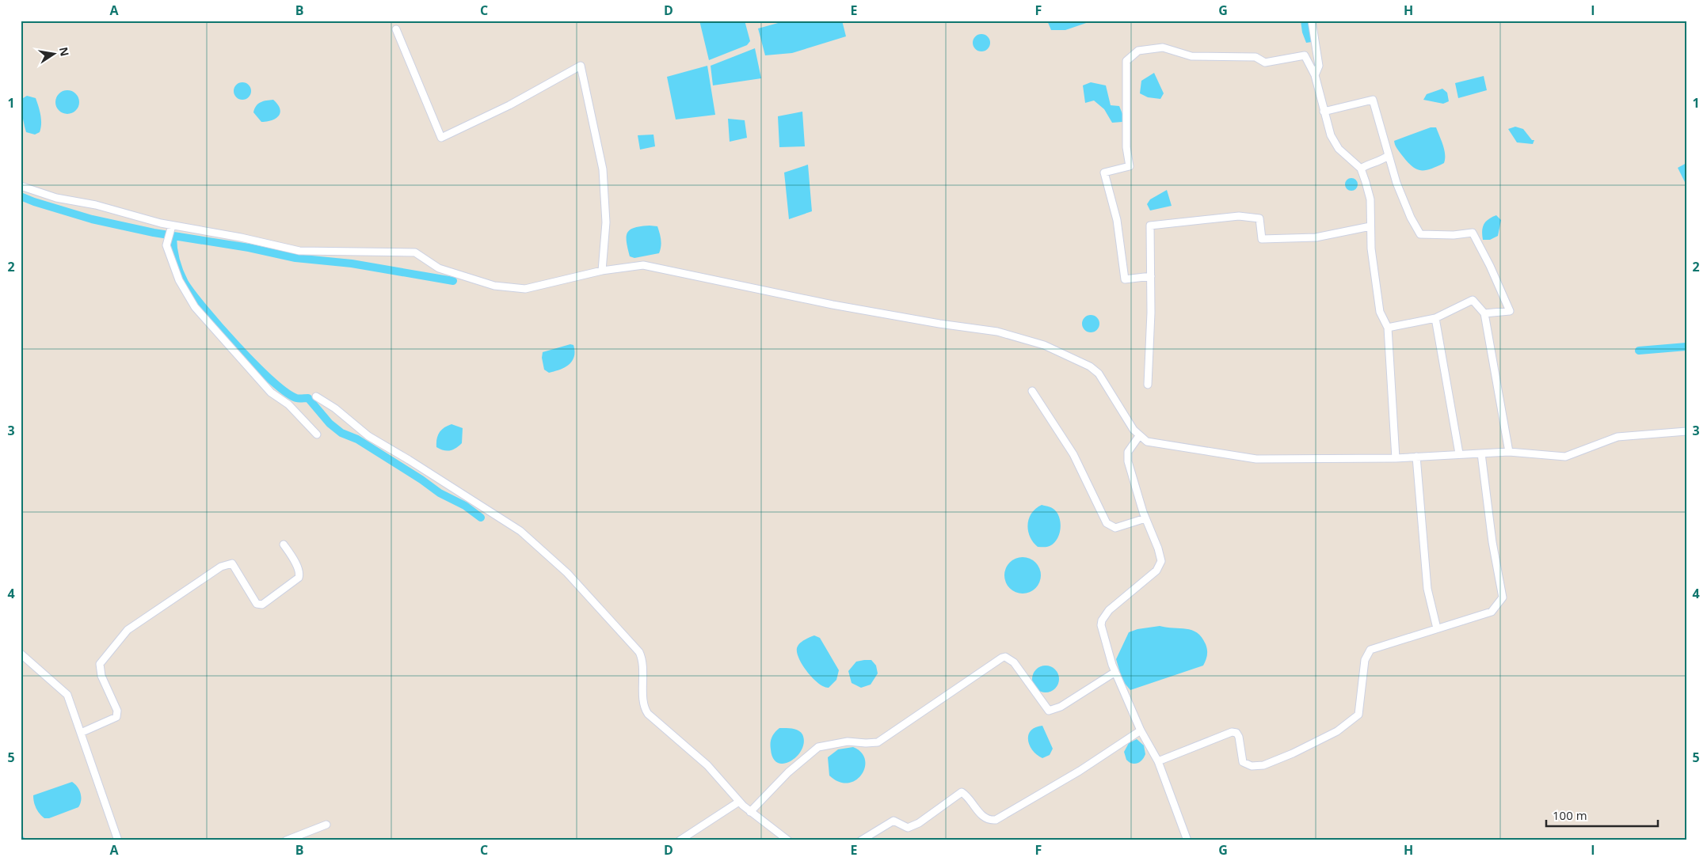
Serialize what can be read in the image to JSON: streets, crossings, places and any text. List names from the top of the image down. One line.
{"scale_bar":"100 m","north":"right","grid":{"columns":["A","B","C","D","E","F","G","H","I"],"rows":["1","2","3","4","5"]}}
